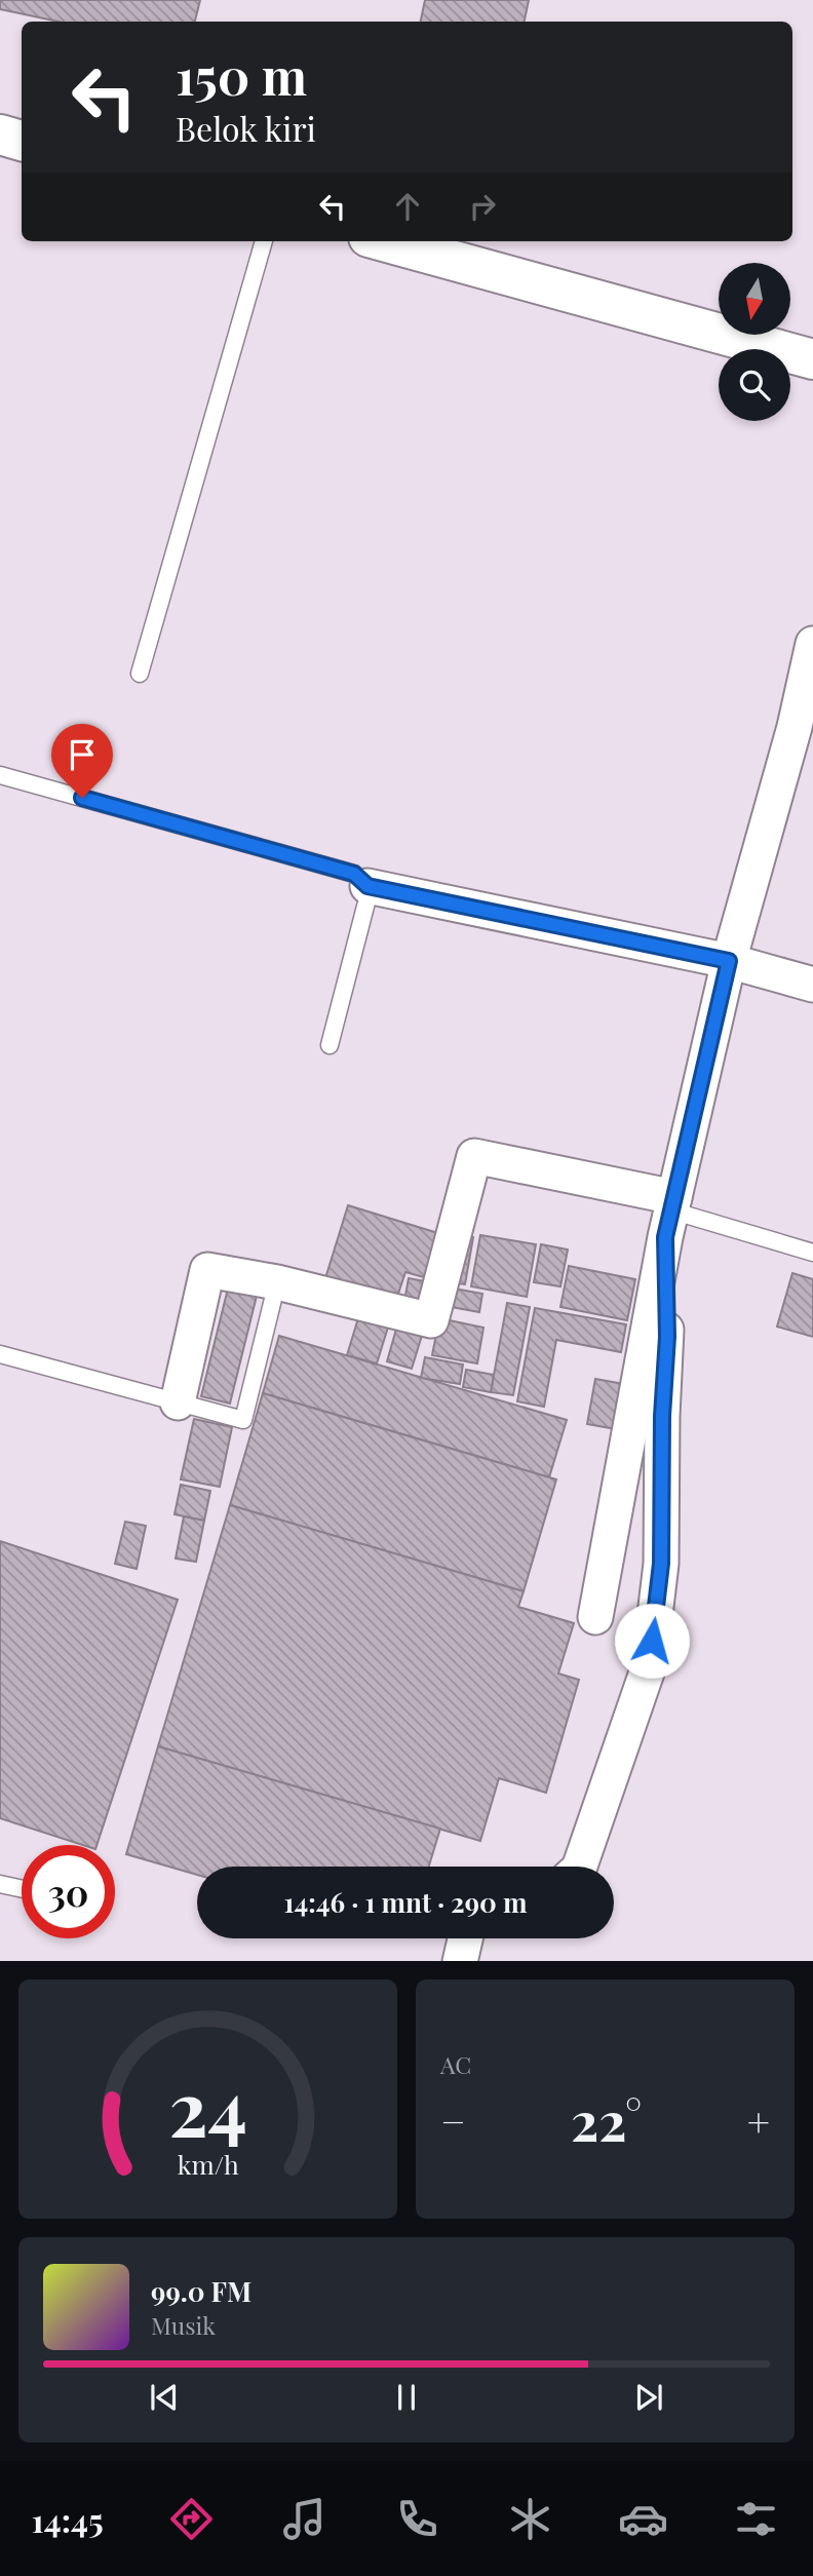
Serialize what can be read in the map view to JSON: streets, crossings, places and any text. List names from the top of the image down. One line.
{"north":"bottom","page":{"turn":["150 m","Belok kiri"],"limit":"30","trip":"14:46 · 1 mnt · 290 m","tile":"AC","heat":["−","22°","+"],"song":["99.0 FM","Musik"],"tabs":"14:45","gauge":["24","km/h"]}}
